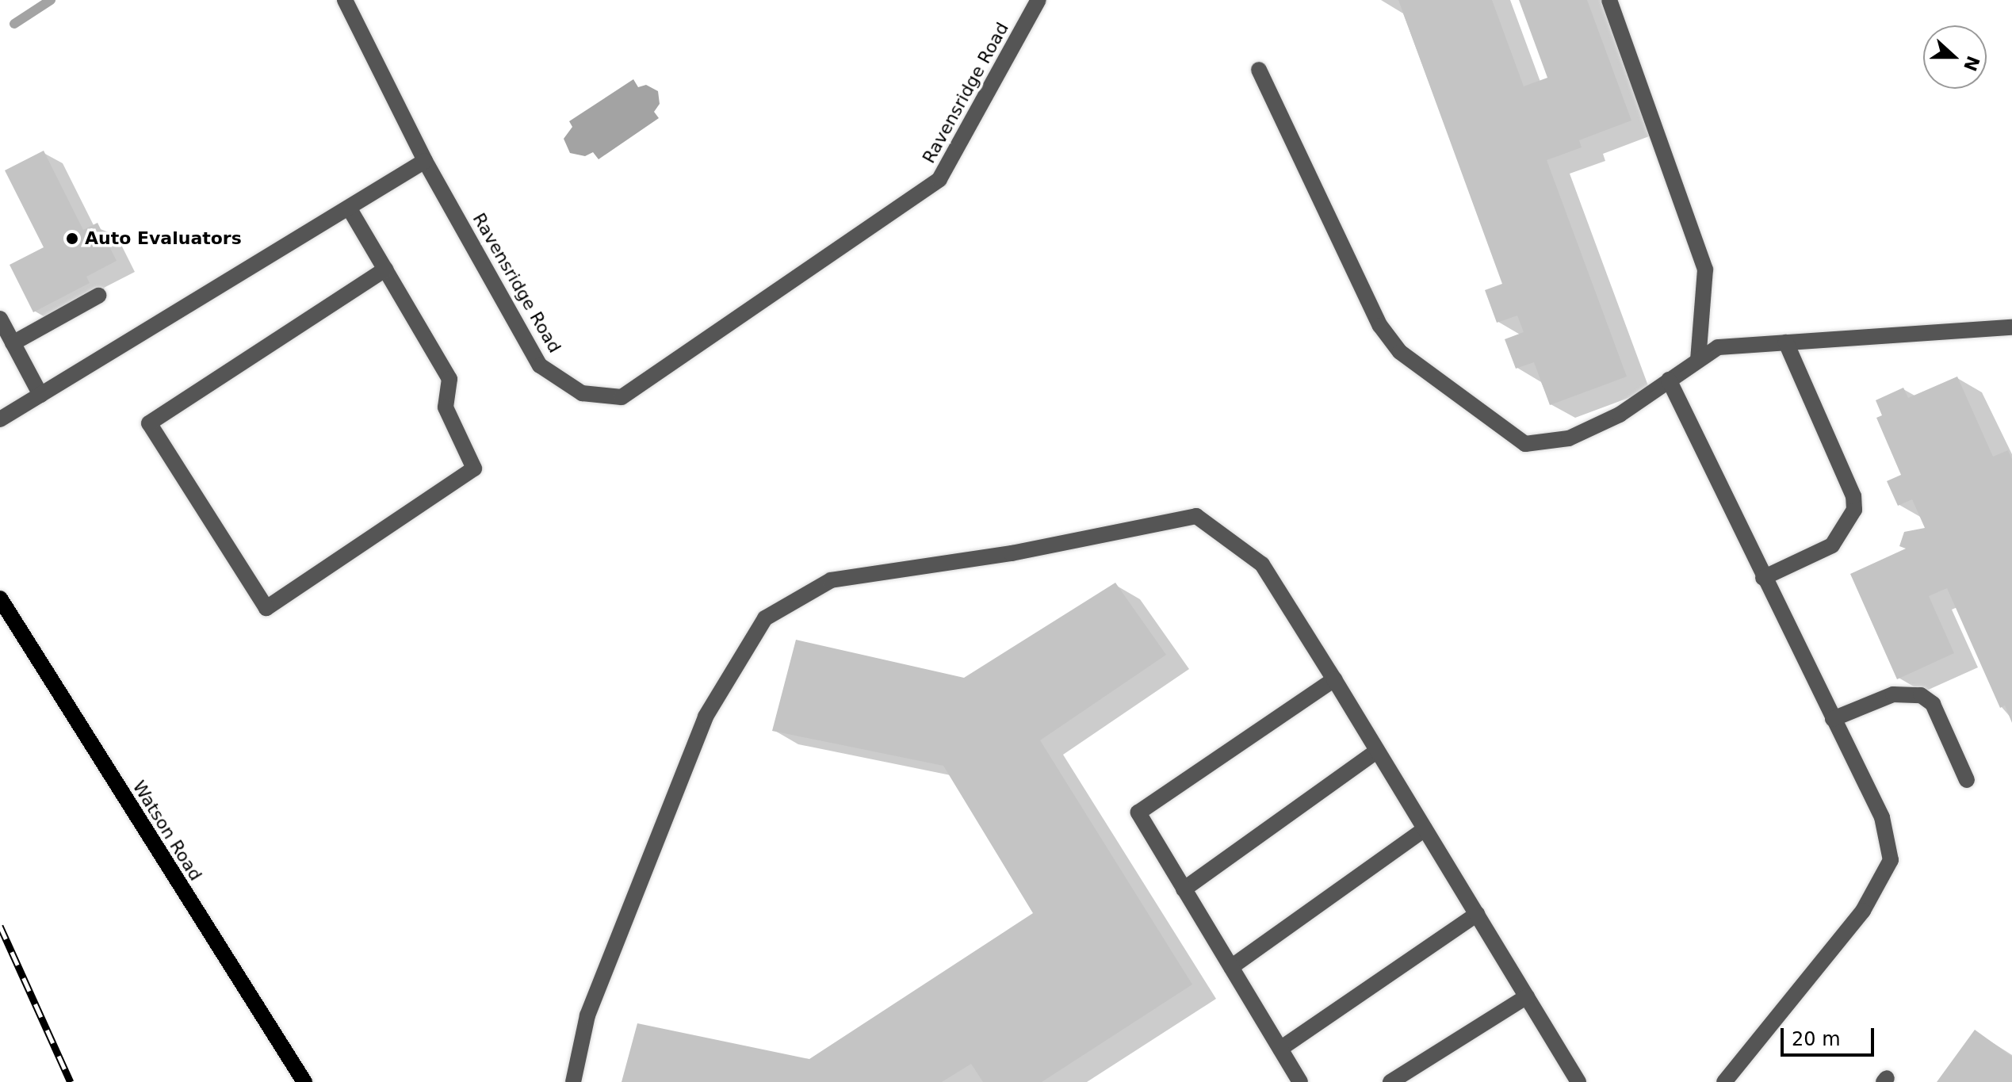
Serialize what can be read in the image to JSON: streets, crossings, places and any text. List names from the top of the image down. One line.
{"streets":{"main road":["Watson Road"],"street":["Ravensridge Road"]},"places":["Auto Evaluators"],"scale_bar":"20 m","north":"right"}
